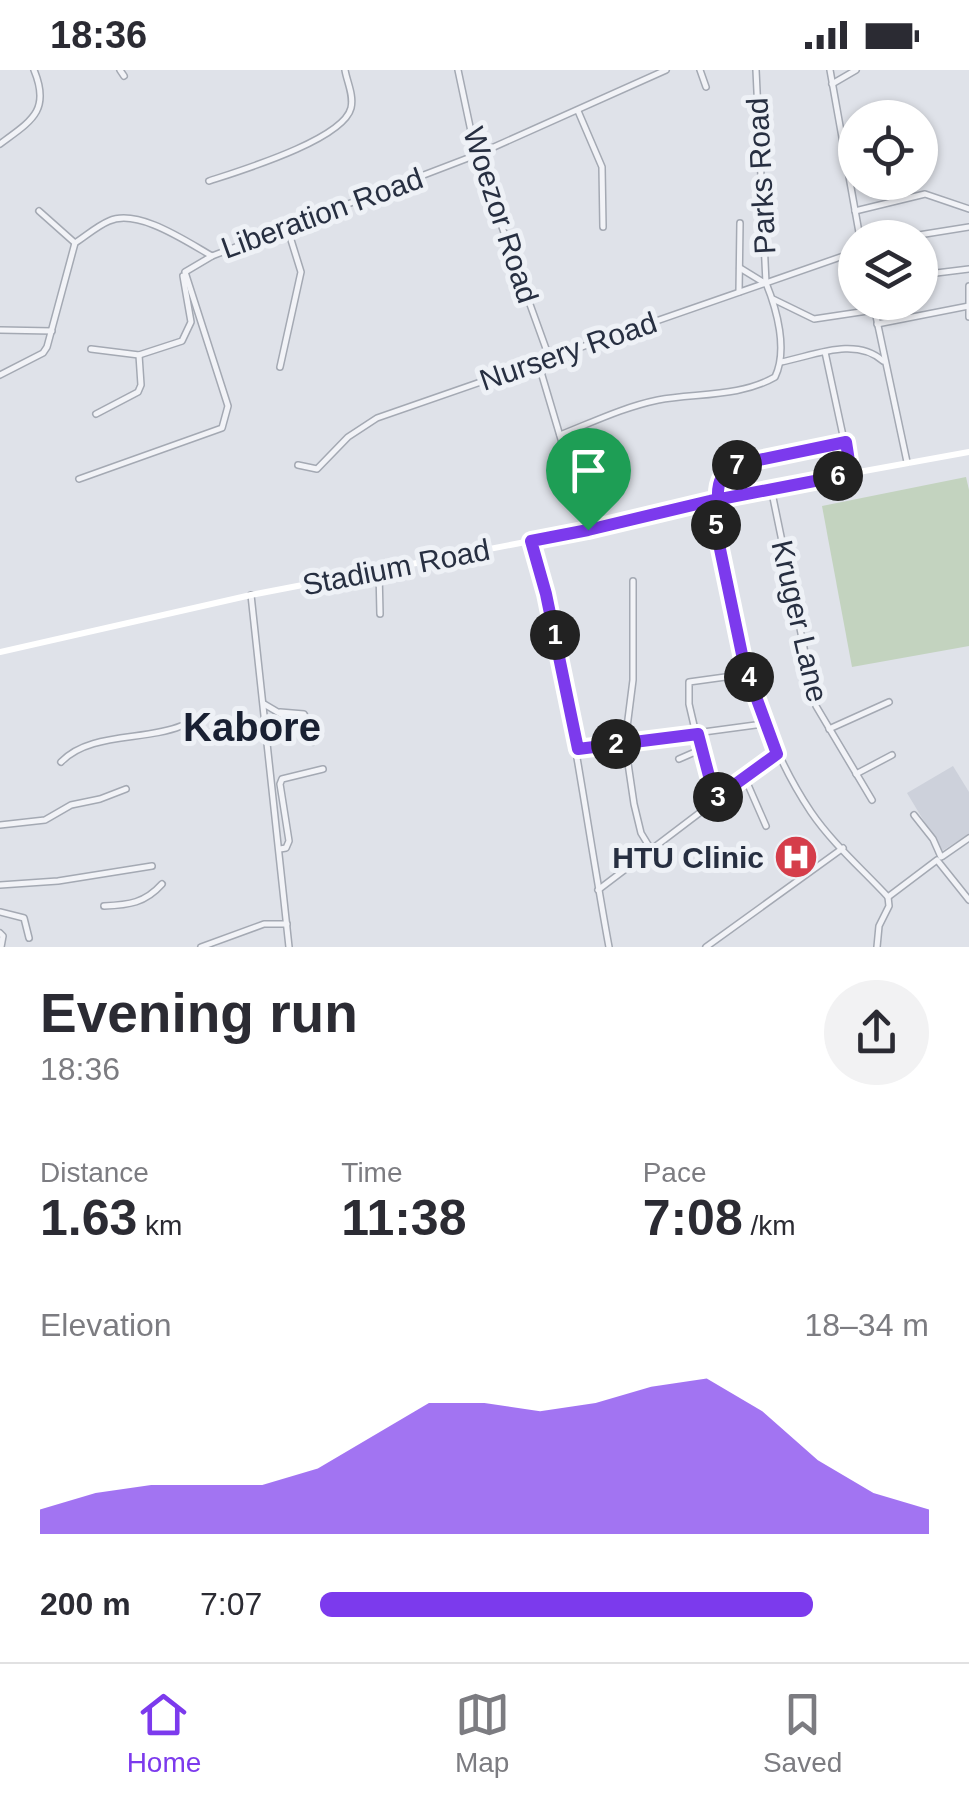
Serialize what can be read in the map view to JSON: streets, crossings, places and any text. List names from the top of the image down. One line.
{"streets":{"main road":["Stadium Road"],"street":["Parks Road","Liberation Road","Woezor Road","Nursery Road","Kruger Lane"]},"crossings":[["Parks Road","Nursery Road"],["Liberation Road","Woezor Road"],["Woezor Road","Nursery Road"],["Stadium Road","Kruger Lane"]],"districts":["Kabore"],"places":{"hospital":["HTU Clinic"]},"page":{"status":"18:36","pins":["7","6","5","1","4","2","3"],"heading":["Evening run","18:36"],"stats":[["Distance","1.63 km"],["Time","11:38"],["Pace","7:08 /km"]],"chart":["Elevation","18–34 m"],"list":[{"name":"200 m","note":"7:07"}],"tabs":["Home","Map","Saved"]}}
